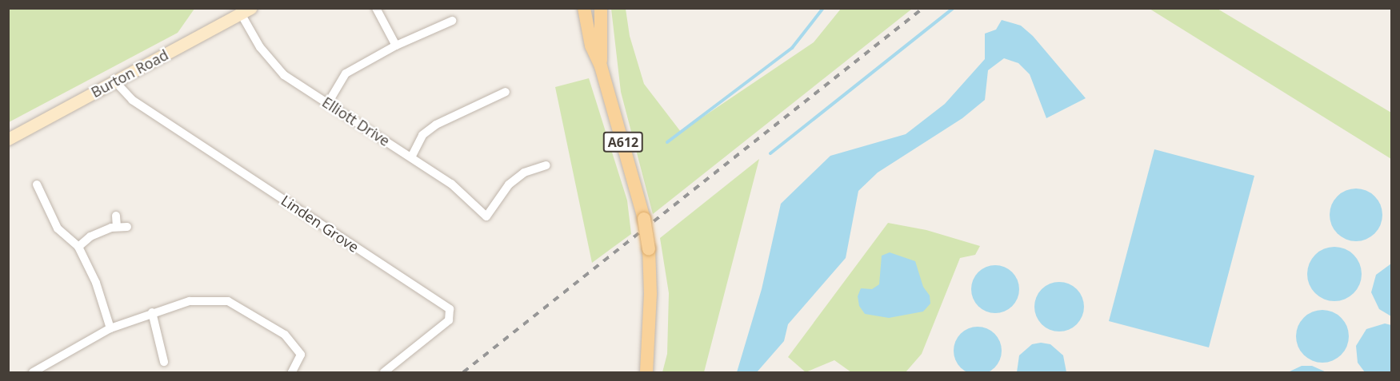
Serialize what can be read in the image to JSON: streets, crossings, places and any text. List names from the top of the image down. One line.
{"streets":{"main road":["A612"],"street":["Burton Road","Elliott Drive","Linden Grove"]},"crossings":[["Burton Road","Elliott Drive"],["Burton Road","Linden Grove"]]}
